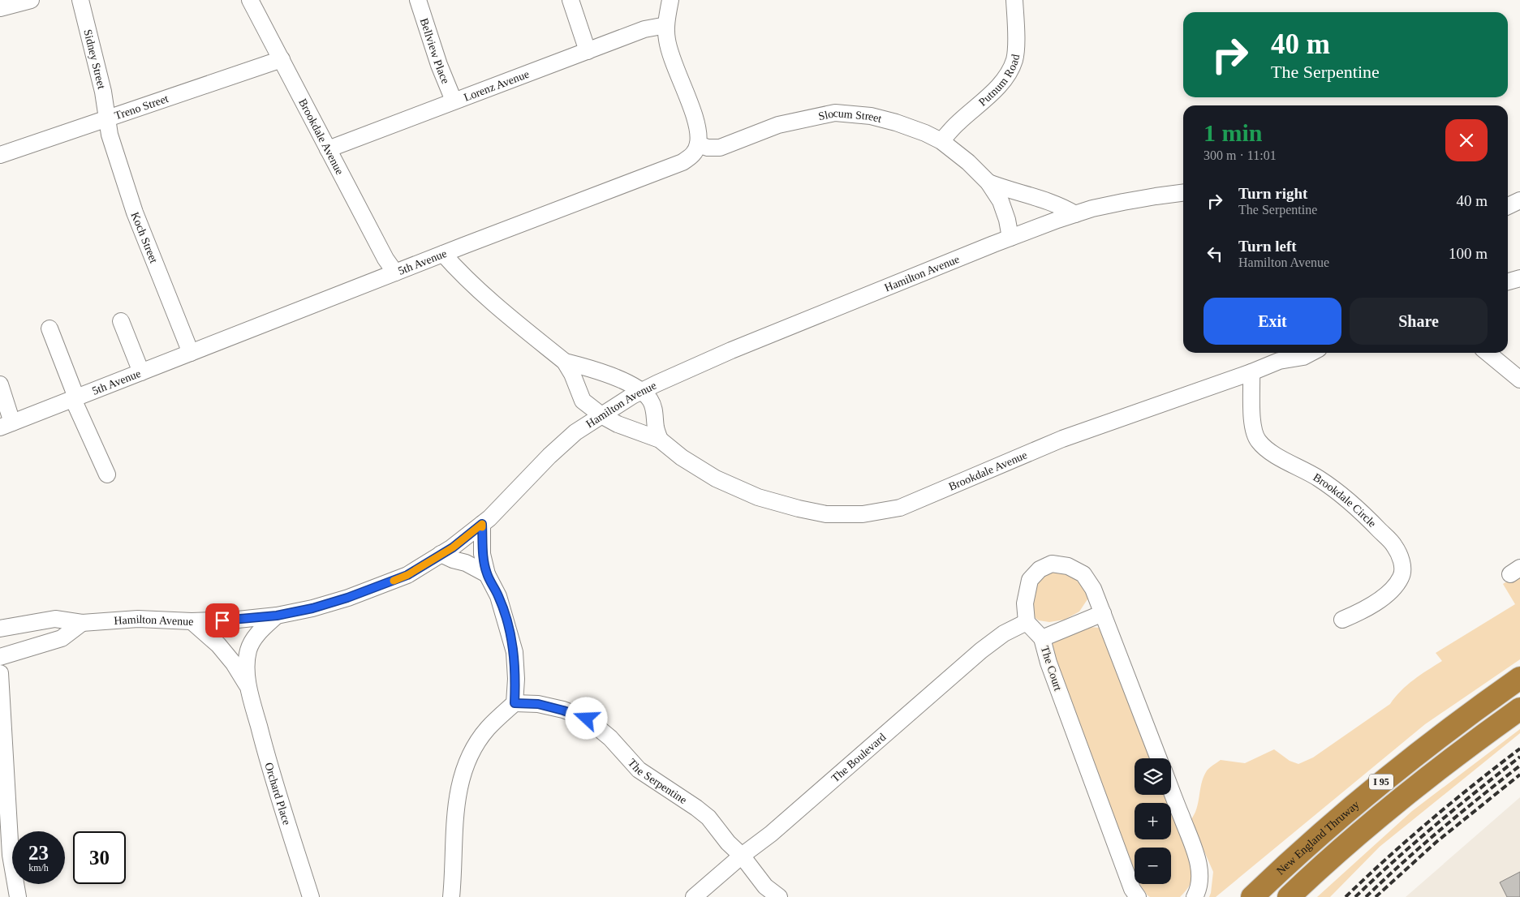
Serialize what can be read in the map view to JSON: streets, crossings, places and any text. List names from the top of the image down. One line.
{"streets":{"highway":["I 95","New England Thruway"],"street":["Bellview Place","Sidney Street","Putnum Road","Lorenz Avenue","Treno Street","Slocum Street","Brookdale Avenue","Koch Street","5th Avenue","Hamilton Avenue","Brookdale Circle","The Court","The Boulevard","The Serpentine","Orchard Place"]},"crossings":[["Bellview Place","Lorenz Avenue"],["Sidney Street","Treno Street"],["Sidney Street","Koch Street"],["Putnum Road","Slocum Street"],["Lorenz Avenue","Brookdale Avenue"],["Treno Street","Brookdale Avenue"],["Treno Street","Koch Street"],["Slocum Street","5th Avenue"],["Slocum Street","Hamilton Avenue"],["Brookdale Avenue","5th Avenue"],["Brookdale Avenue","Hamilton Avenue"],["Brookdale Avenue","Brookdale Circle"],["Koch Street","5th Avenue"],["Hamilton Avenue","Orchard Place"],["The Court","The Boulevard"],["The Boulevard","The Serpentine"]],"page":{"turn":["40 m","The Serpentine"],"heading":["1 min","300 m · 11:01"],"list":[{"name":"Turn right","note":"The Serpentine","value":"40 m"},{"name":"Turn left","note":"Hamilton Avenue","value":"100 m"}],"buttons":["Exit","Share"],"map_buttons":["+","−"],"speed":"23 km/h","limit":"30"}}
